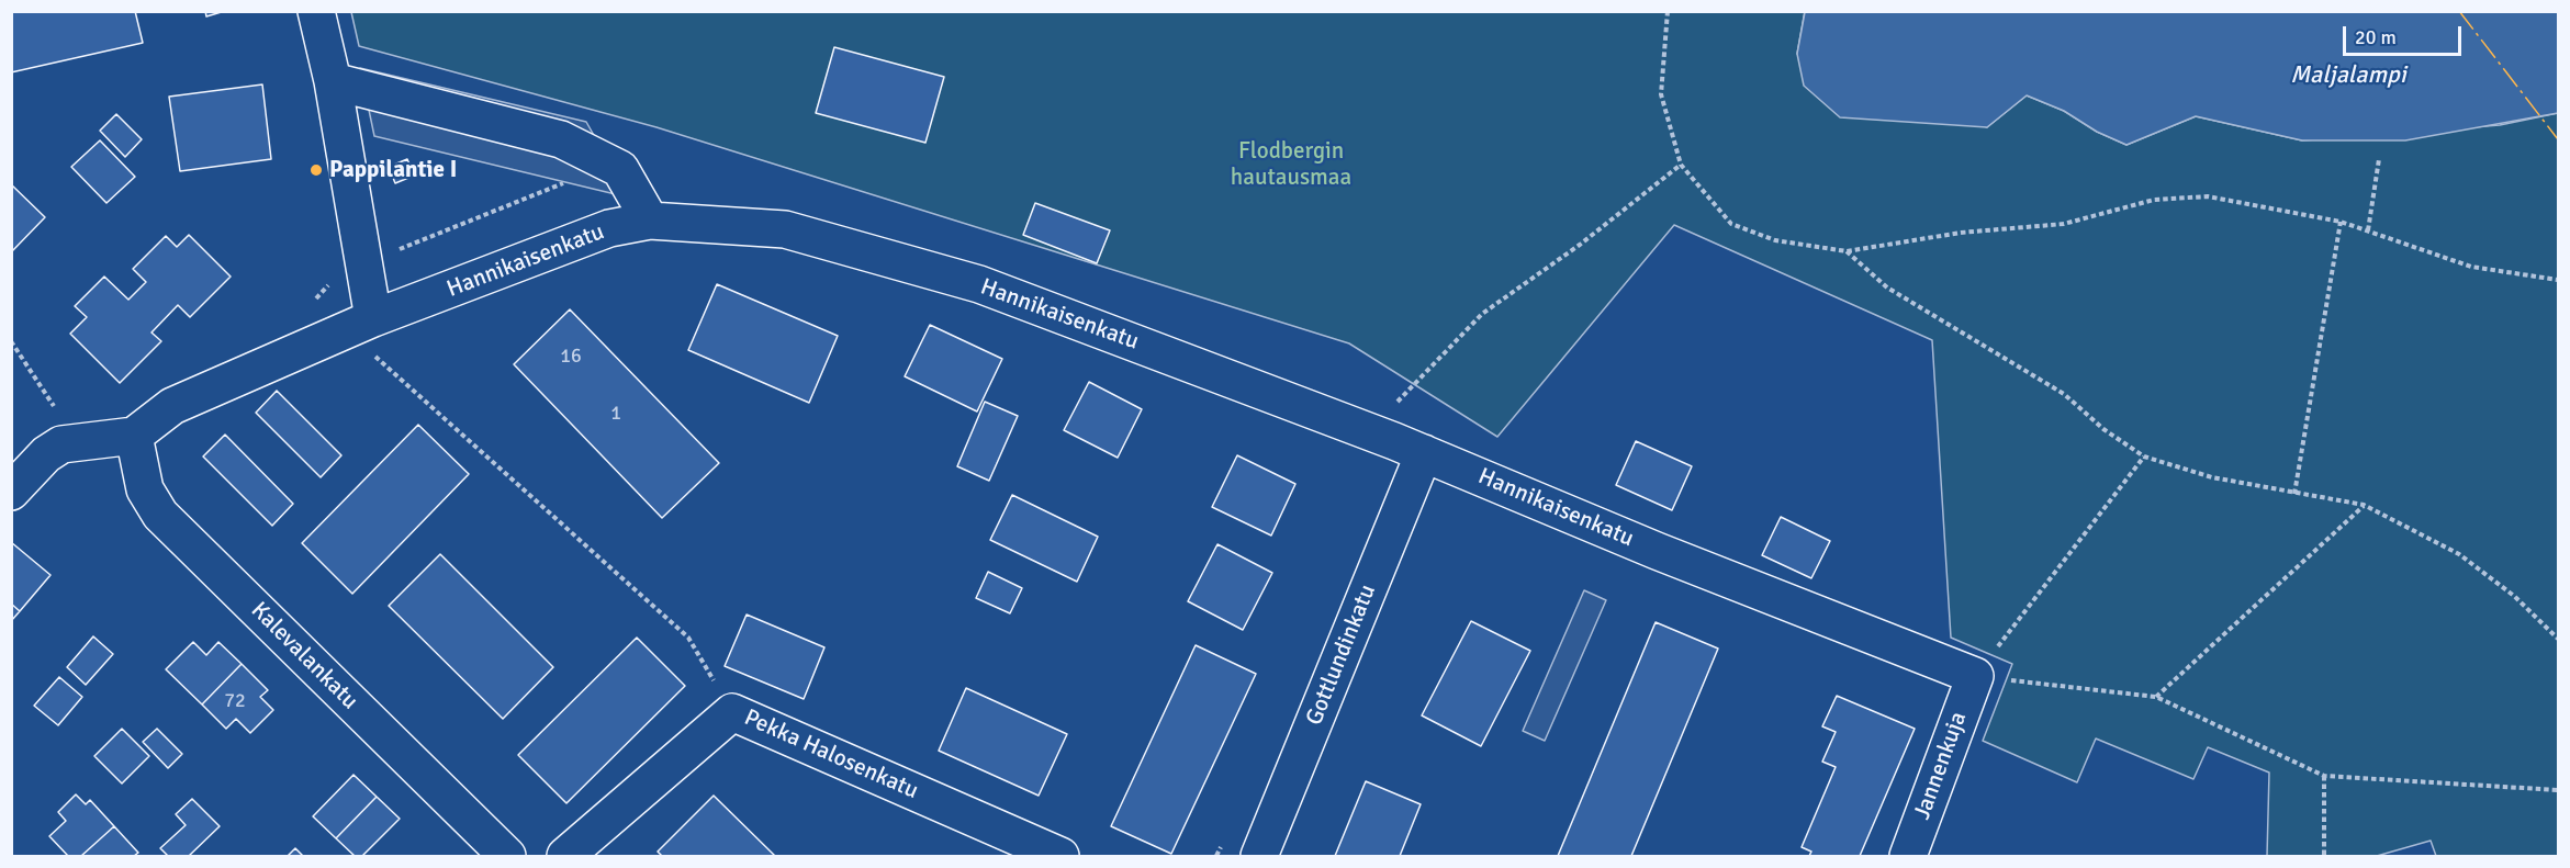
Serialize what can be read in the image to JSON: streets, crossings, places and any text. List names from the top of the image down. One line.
{"streets":{"street":["Hannikaisenkatu","Gottlundinkatu","Kalevalankatu","Pekka Halosenkatu","Jannenkuja"]},"crossings":[["Hannikaisenkatu","Gottlundinkatu"],["Hannikaisenkatu","Kalevalankatu"],["Hannikaisenkatu","Jannenkuja"]],"water":["Maljalampi"],"parks":["Flodbergin hautausmaa"],"places":["Pappilantie I"],"house_numbers":["16","1","72"],"scale_bar":"20 m"}
